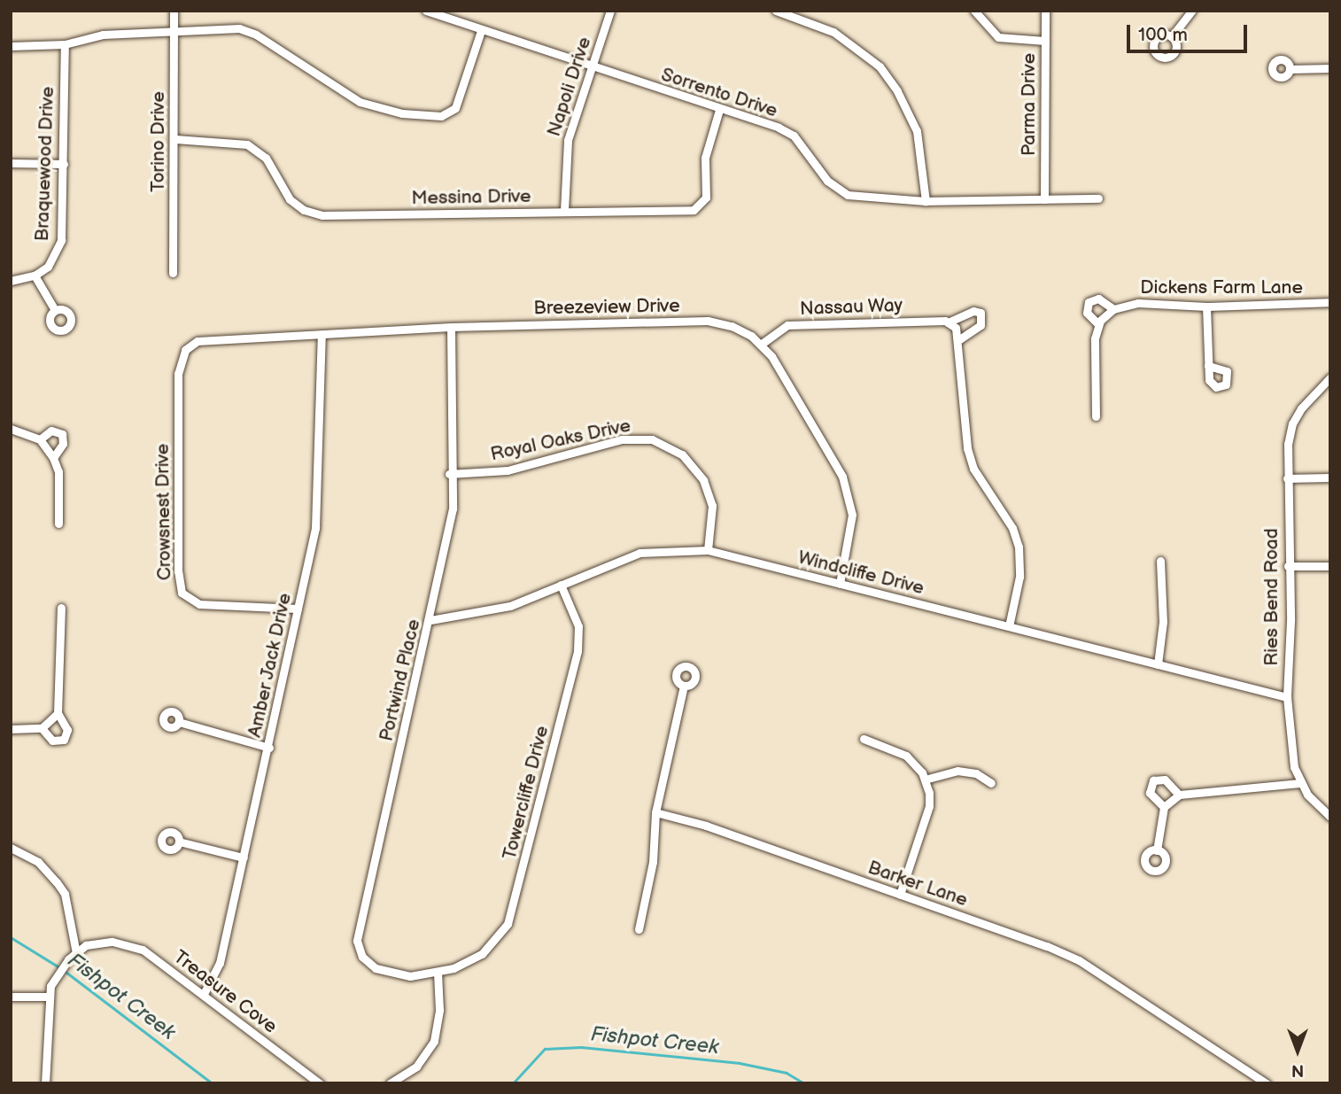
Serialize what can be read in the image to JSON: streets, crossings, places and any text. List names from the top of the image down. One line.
{"streets":{"street":["Napoli Drive","Sorrento Drive","Parma Drive","Torino Drive","Braquewood Drive","Messina Drive","Dickens Farm Lane","Breezeview Drive","Nassau Way","Royal Oaks Drive","Crowsnest Drive","Windcliffe Drive","Ries Bend Road","Amber Jack Drive","Portwind Place","Towercliffe Drive","Barker Lane","Treasure Cove"]},"crossings":[["Napoli Drive","Sorrento Drive"],["Napoli Drive","Messina Drive"],["Sorrento Drive","Parma Drive"],["Sorrento Drive","Messina Drive"],["Torino Drive","Messina Drive"],["Breezeview Drive","Nassau Way"],["Breezeview Drive","Crowsnest Drive"],["Breezeview Drive","Windcliffe Drive"],["Breezeview Drive","Amber Jack Drive"],["Breezeview Drive","Portwind Place"],["Royal Oaks Drive","Windcliffe Drive"],["Royal Oaks Drive","Portwind Place"],["Crowsnest Drive","Amber Jack Drive"],["Windcliffe Drive","Ries Bend Road"],["Windcliffe Drive","Portwind Place"],["Windcliffe Drive","Towercliffe Drive"],["Amber Jack Drive","Treasure Cove"],["Portwind Place","Towercliffe Drive"]],"water":["Fishpot Creek"],"scale_bar":"100 m","north":"bottom"}
